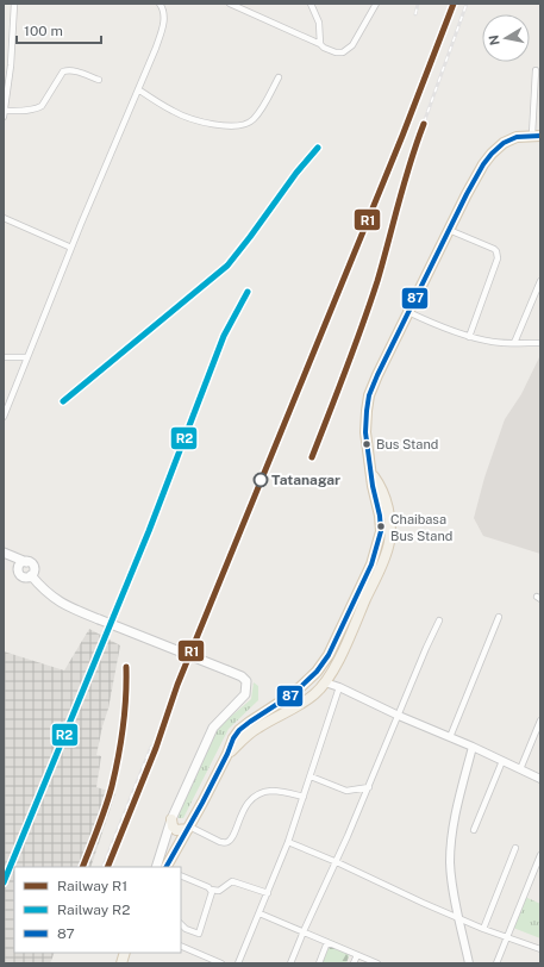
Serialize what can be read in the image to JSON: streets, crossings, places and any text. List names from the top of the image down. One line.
{"places":["Bus Stand","Tatanagar","Chaibasa Bus Stand"],"lines":["rail line R1","transit line 87","rail line R2"],"legend":["Railway R1","Railway R2","87"],"scale_bar":"100 m","north":"left"}
